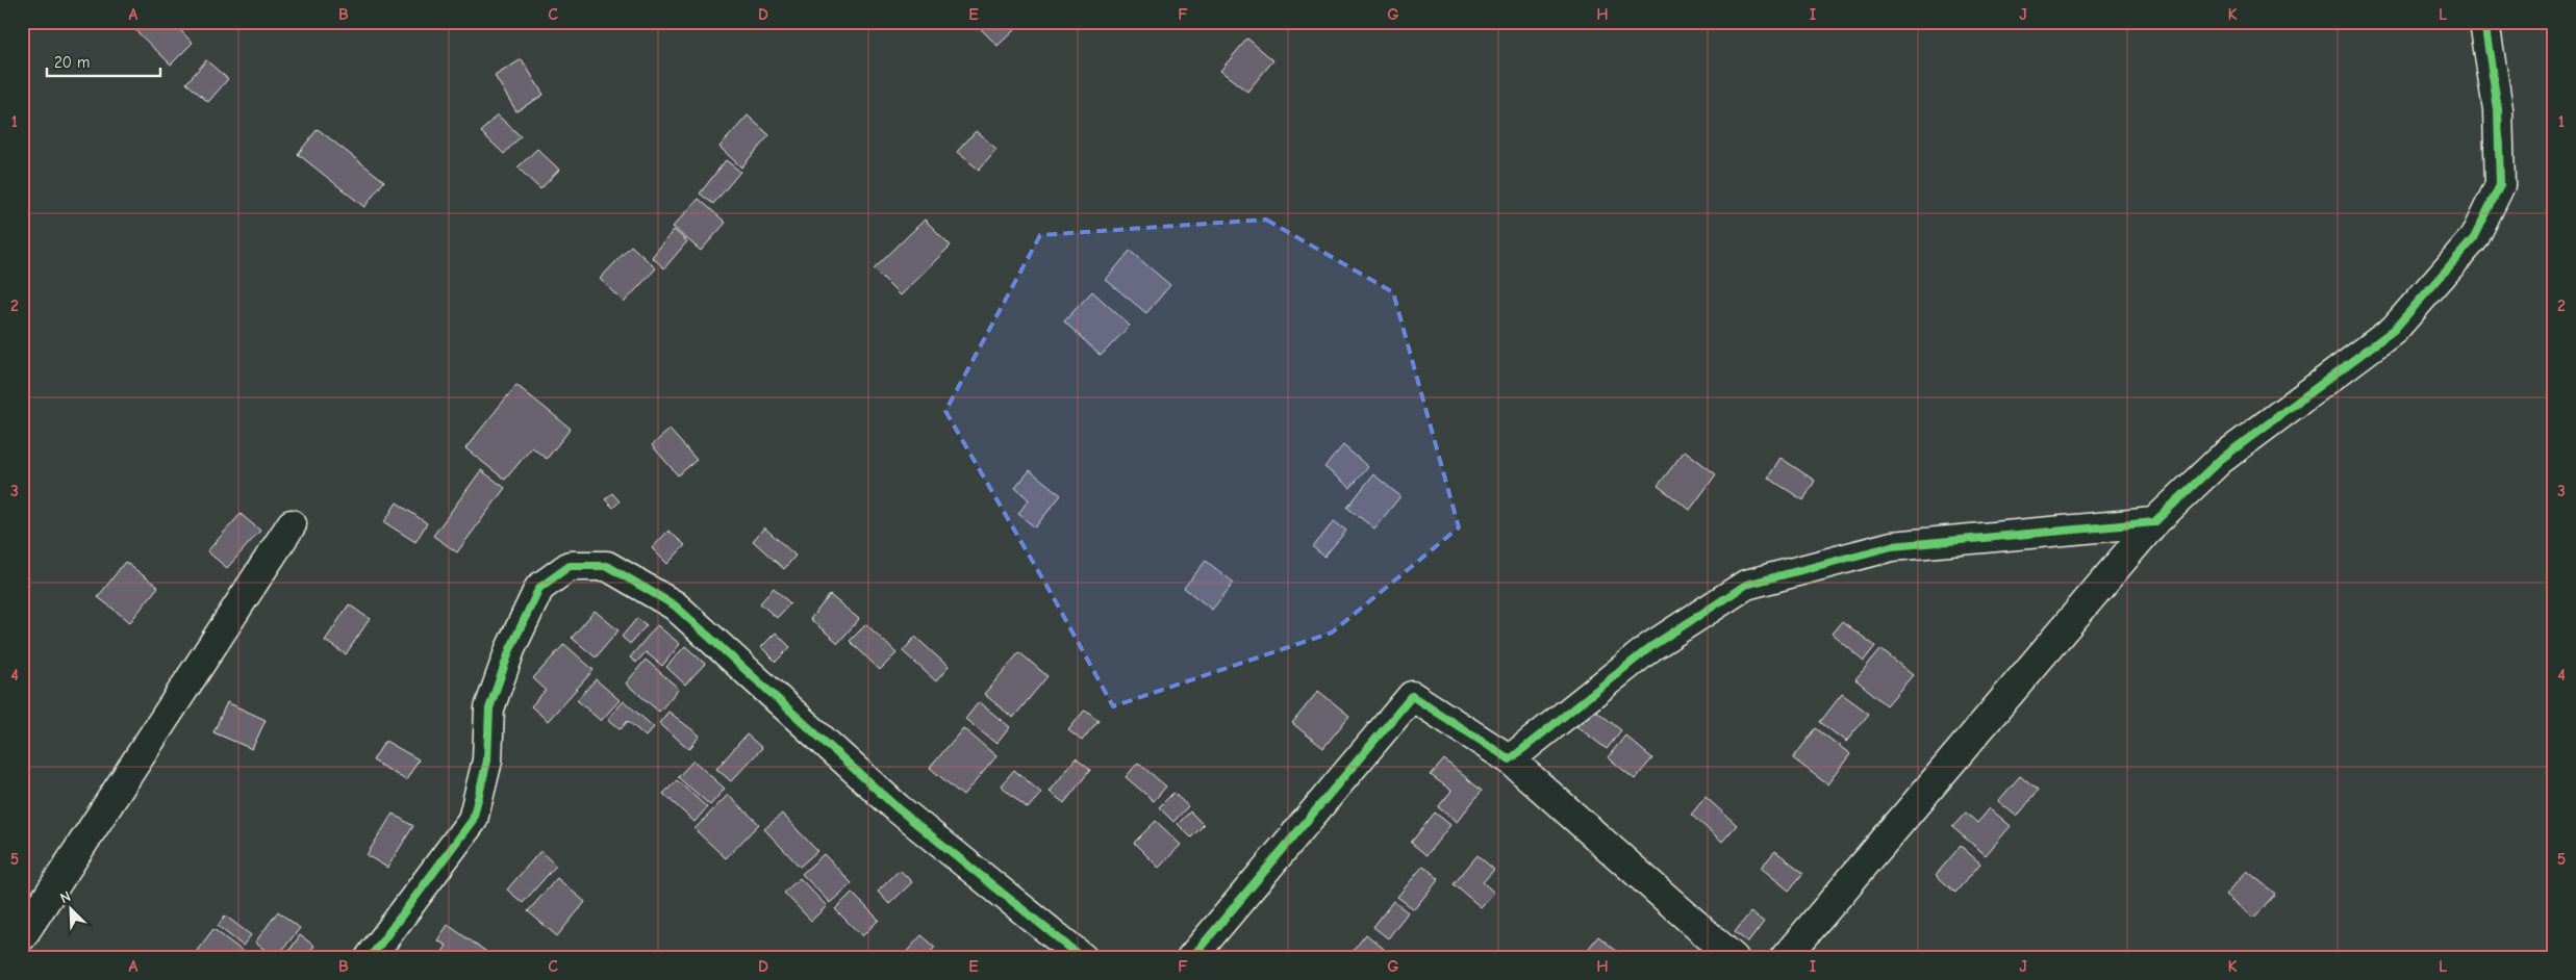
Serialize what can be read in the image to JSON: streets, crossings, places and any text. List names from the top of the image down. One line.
{"scale_bar":"20 m","north":"top left","grid":{"columns":["A","B","C","D","E","F","G","H","I","J","K","L"],"rows":["1","2","3","4","5"]}}
